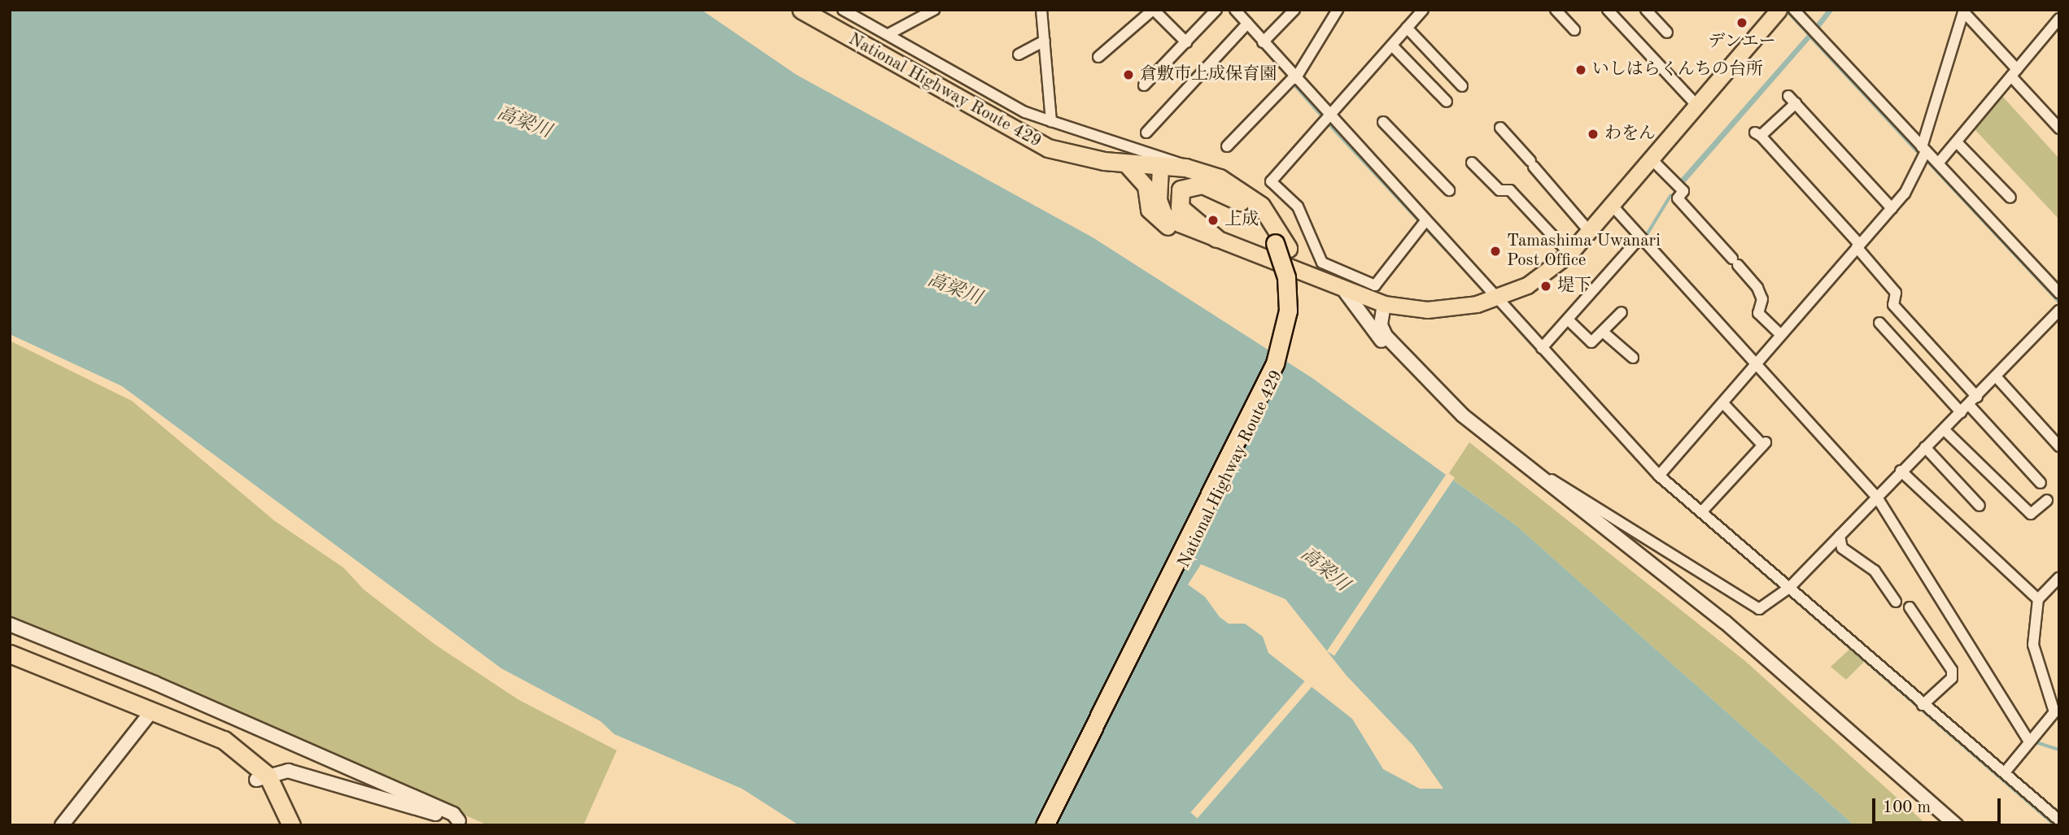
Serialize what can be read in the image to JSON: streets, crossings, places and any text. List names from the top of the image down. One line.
{"streets":{"highway":["National Highway Route 429"]},"water":["高梁川"],"places":["デンエー","いしはらくんちの台所","倉敷市上成保育園","わをん","上成","Tamashima Uwanari Post Office","堤下"],"scale_bar":"100 m"}
